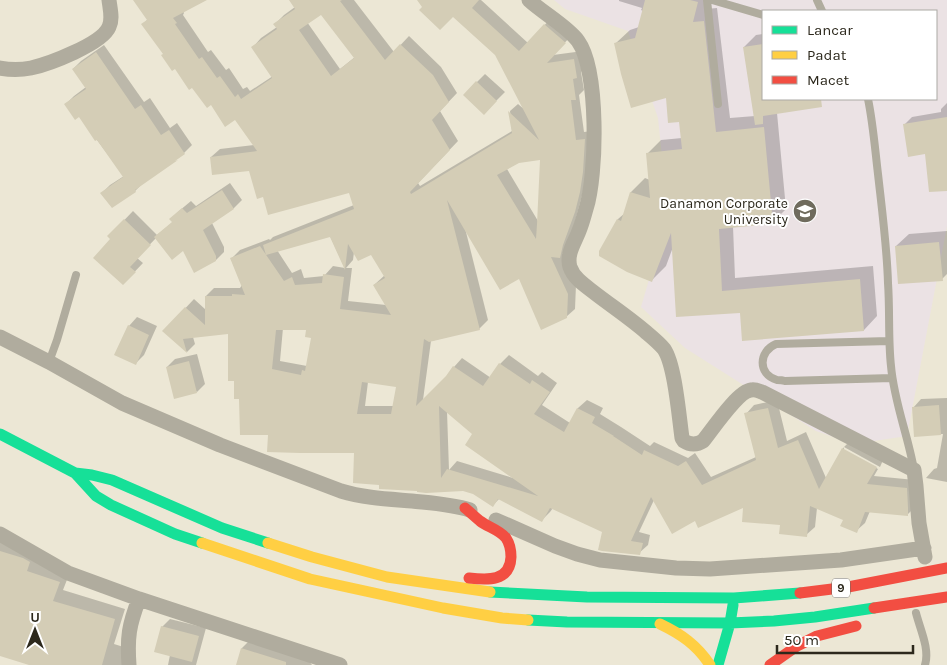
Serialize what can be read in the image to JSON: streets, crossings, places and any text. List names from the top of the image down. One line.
{"streets":{"highway":["9"]},"places":{"school or university":["Danamon Corporate University"]},"legend":["Lancar","Padat","Macet"],"scale_bar":"50 m","north":"top"}
